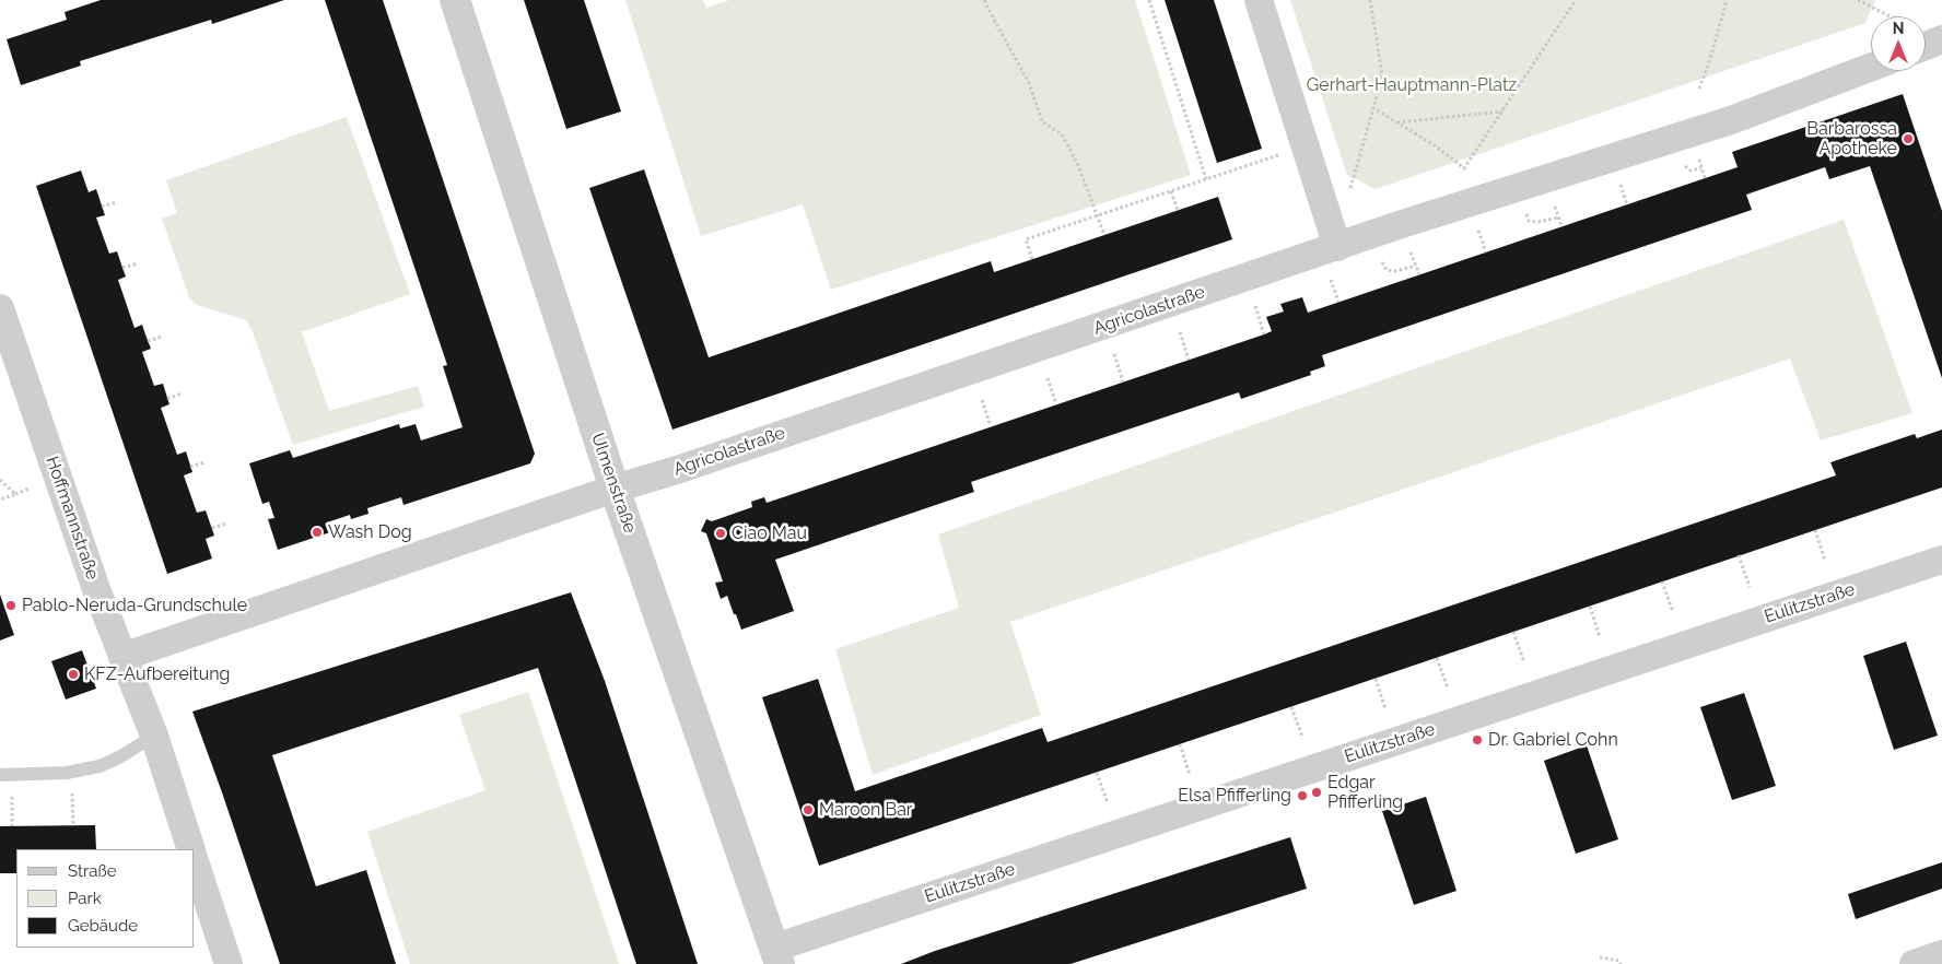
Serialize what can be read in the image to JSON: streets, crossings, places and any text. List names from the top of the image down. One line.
{"streets":{"street":["Agricolastraße","Ulmenstraße","Hoffmannstraße","Eulitzstraße"]},"crossings":[["Agricolastraße","Ulmenstraße"],["Agricolastraße","Hoffmannstraße"],["Ulmenstraße","Eulitzstraße"]],"parks":["Gerhart-Hauptmann-Platz"],"places":["Barbarossa Apotheke","Wash Dog","Ciao Mau","Pablo-Neruda-Grundschule","KFZ-Aufbereitung","Dr. Gabriel Cohn","Edgar Pfifferling","Elsa Pfifferling","Maroon Bar"],"legend":["Straße","Park","Gebäude"],"north":"top"}
